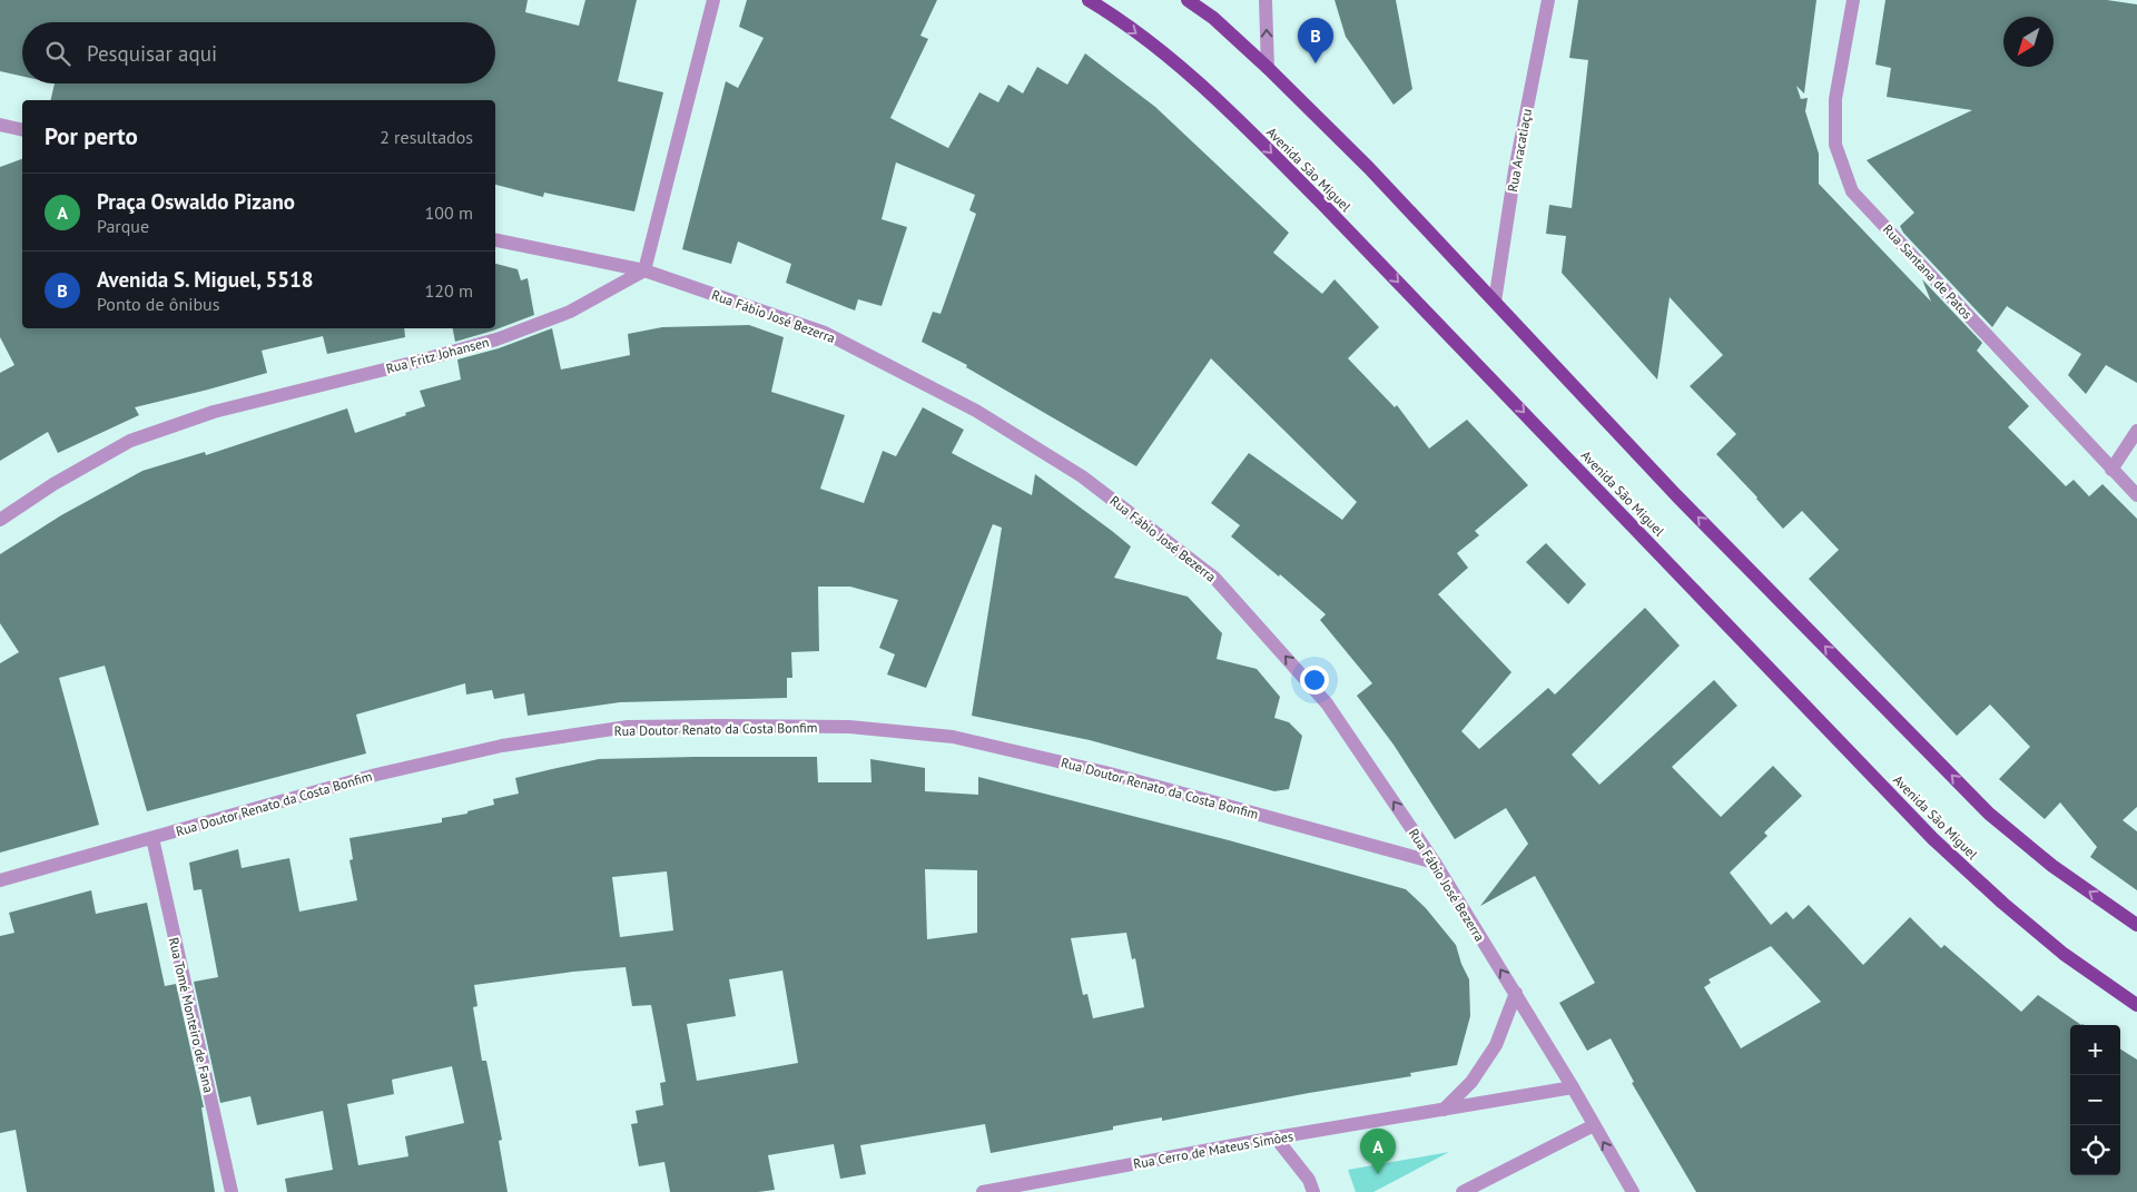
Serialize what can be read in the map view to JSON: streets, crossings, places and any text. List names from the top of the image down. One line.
{"streets":{"main road":["Avenida São Miguel"],"street":["Rua Aracatiaçu","Rua Santana de Patos","Rua Fábio José Bezerra","Rua Fritz Johansen","Rua Doutor Renato da Costa Bonfim","Rua Tomé Monteiro de Fana","Rua Cerro de Mateus Simões"]},"crossings":[["Rua Fábio José Bezerra","Rua Fritz Johansen"],["Rua Fábio José Bezerra","Rua Doutor Renato da Costa Bonfim"],["Rua Fábio José Bezerra","Rua Cerro de Mateus Simões"],["Rua Doutor Renato da Costa Bonfim","Rua Tomé Monteiro de Fana"]],"one_way":["Rua Fábio José Bezerra"],"north":"bottom left","page":{"pins":["B","A"],"search":"Pesquisar aqui","heading":["Por perto","2 resultados"],"list":[{"mark":"A","name":"Praça Oswaldo Pizano","note":"Parque","value":"100 m"},{"mark":"B","name":"Avenida S. Miguel, 5518","note":"Ponto de ônibus","value":"120 m"}],"map_buttons":["+","−"]}}
